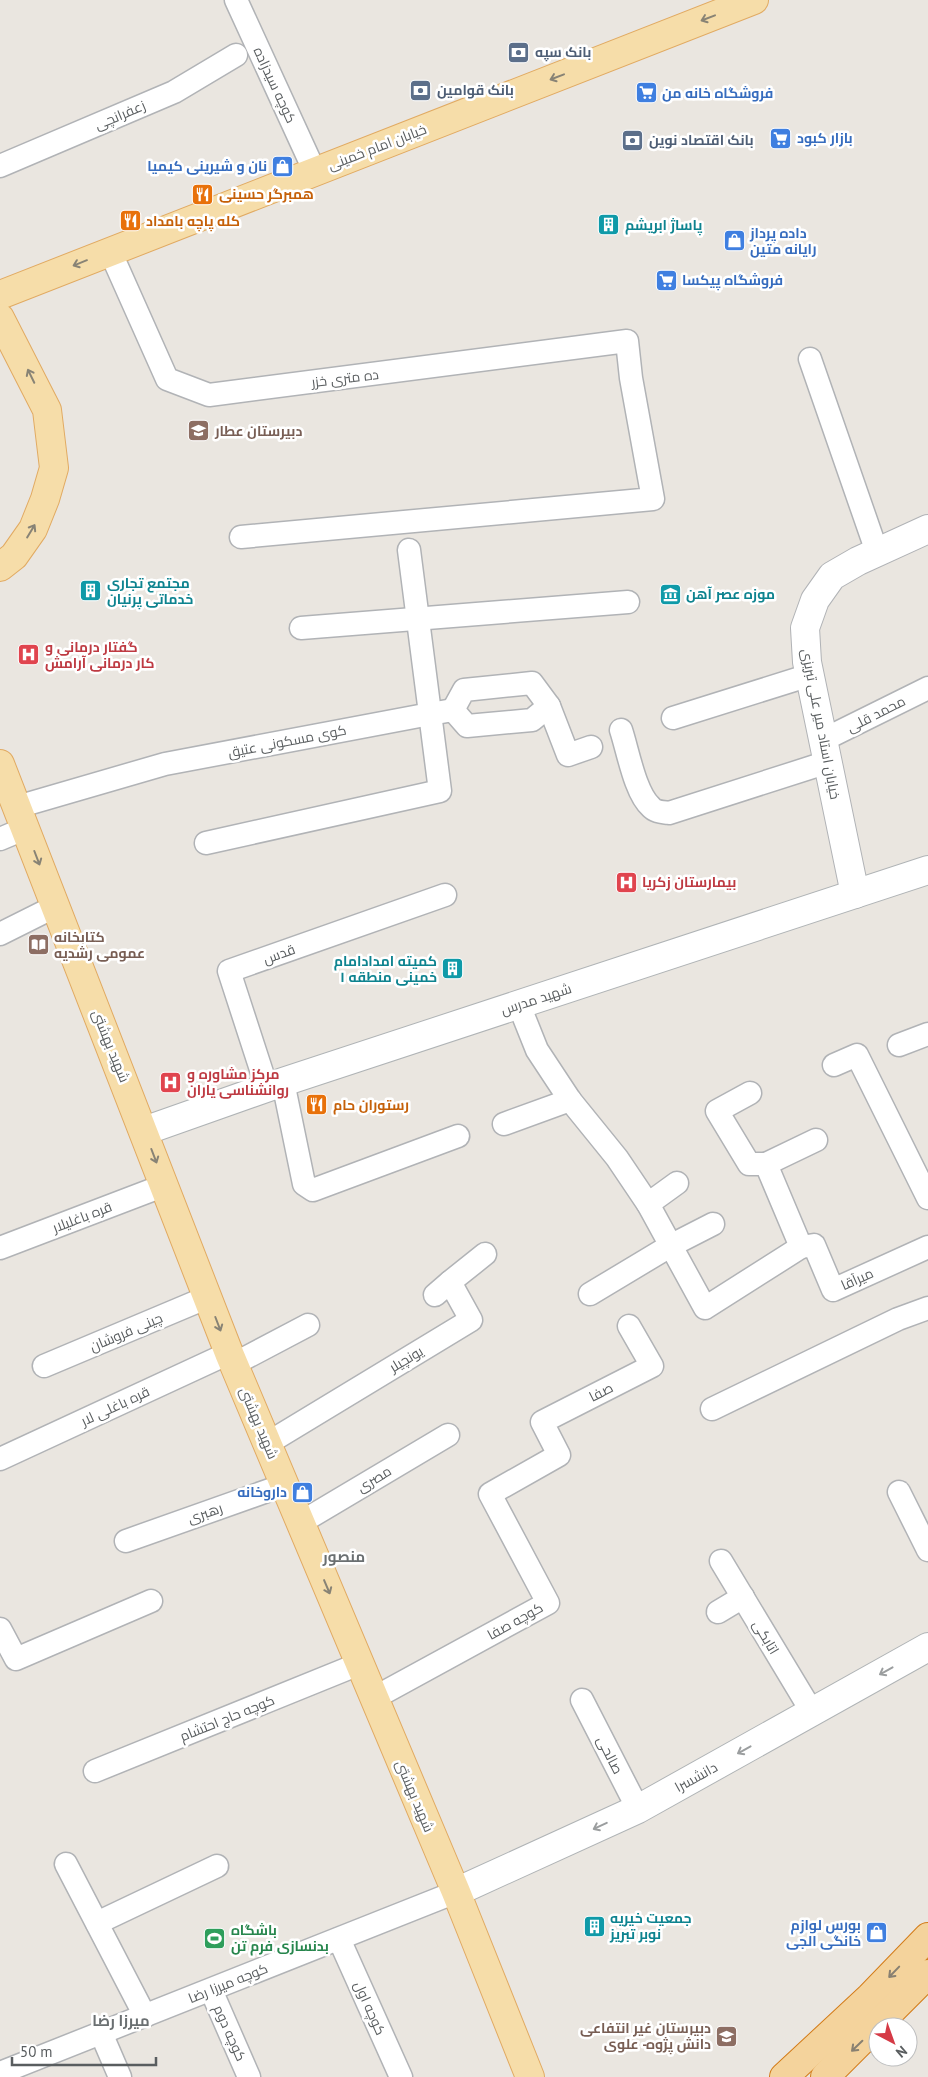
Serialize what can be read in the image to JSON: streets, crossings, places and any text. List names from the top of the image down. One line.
{"streets":{"main road":["خیابان امام خمینی","خیابان استاد میر علی تبریزی","شهید مدرس","شهید بهشتى","دانشسرا"],"street":["کوچه سیدزاده","زعفرانچی","ده متری خزر","محمد قلی","کوی مسکونی عتیق","قدس","قره باغلیلار","میرآقا","چینی فروشان","یونچیلر","صفا","قره باغلی لار","مصری","رهبری","کوچه صفا","اتابکی","کوچه حاج احتشام","صالحی","کوچه میرزا رضا","کوچه اول","کوچه دوم"]},"crossings":[["کوچه سیدزاده","خیابان امام خمینی"],["خیابان امام خمینی","ده متری خزر"],["محمد قلی","خیابان استاد میر علی تبریزی"],["خیابان استاد میر علی تبریزی","شهید مدرس"],["کوی مسکونی عتیق","شهید بهشتى"],["قدس","شهید مدرس"],["شهید مدرس","شهید بهشتى"],["شهید بهشتى","قره باغلیلار"],["شهید بهشتى","چینی فروشان"],["شهید بهشتى","یونچیلر"],["شهید بهشتى","قره باغلی لار"],["شهید بهشتى","مصری"],["شهید بهشتى","رهبری"],["شهید بهشتى","کوچه صفا"],["شهید بهشتى","کوچه حاج احتشام"],["شهید بهشتى","دانشسرا"],["شهید بهشتى","کوچه میرزا رضا"],["صفا","کوچه صفا"],["اتابکی","دانشسرا"],["صالحی","دانشسرا"],["دانشسرا","کوچه میرزا رضا"],["کوچه میرزا رضا","کوچه اول"],["کوچه میرزا رضا","کوچه دوم"]],"one_way":["خیابان امام خمینی","دانشسرا"],"districts":["منصور","میرزا رضا"],"places":{"bank":["بانک سپه","بانک قوامین","بانک اقتصاد نوین"],"supermarket":["فروشگاه خانه من","بازار کبود","فروشگاه پیکسا"],"shop":["نان و شیرینی کیمیا","داده پرداز رایانه متین","داروخانه","بورس لوازم خانگی الجی"],"restaurant":["همبرگر حسینی","کله پاچه بامداد","رستوران حام"],"building":["پاساژ ابریشم","مجتمع تجاری خدماتی پرنیان","کمیته امدادامام خمینی منطقه ۱","جمعیت خیریه نوبر تبریز"],"school or university":["دبیرستان عطار","دبیرستان غیر انتفاعی دانش پژوه- علوی"],"museum":["موزه عصر آهن"],"hospital":["گفتار درمانی و کار درمانی آرامش","بیمارستان زکریا","مرکز مشاوره و روانشناسی یاران"],"library":["کتابخانه عمومی رشدیه"],"sports":["باشگاه بدنسازی فرم تن"]},"scale_bar":"50 m","north":"bottom right"}
